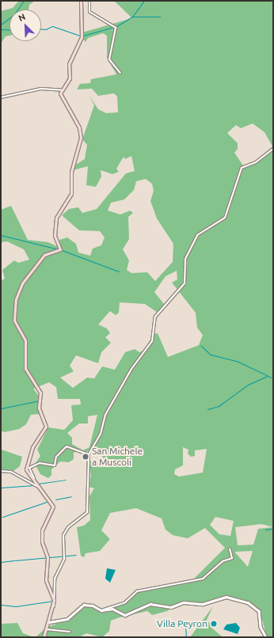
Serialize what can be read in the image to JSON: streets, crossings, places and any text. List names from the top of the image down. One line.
{"places":["San Michele a Muscoli","Villa Peyron"],"north":"top left"}
